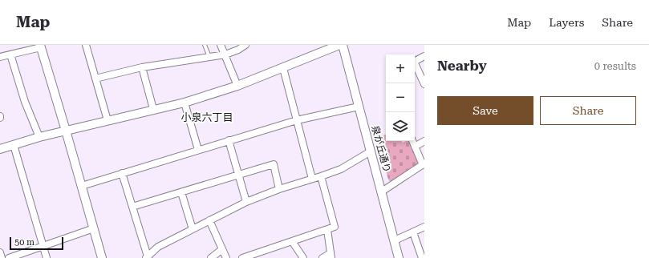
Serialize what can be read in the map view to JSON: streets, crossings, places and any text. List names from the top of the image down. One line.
{"streets":{"street":["泉が丘通り"]},"districts":["小泉六丁目"],"scale_bar":"50 m","page":{"header":"Map","nav":["Map","Layers","Share"],"heading":["Nearby","0 results"],"map_buttons":["+","−"],"buttons":["Save","Share"],"scale":"50 m"}}
